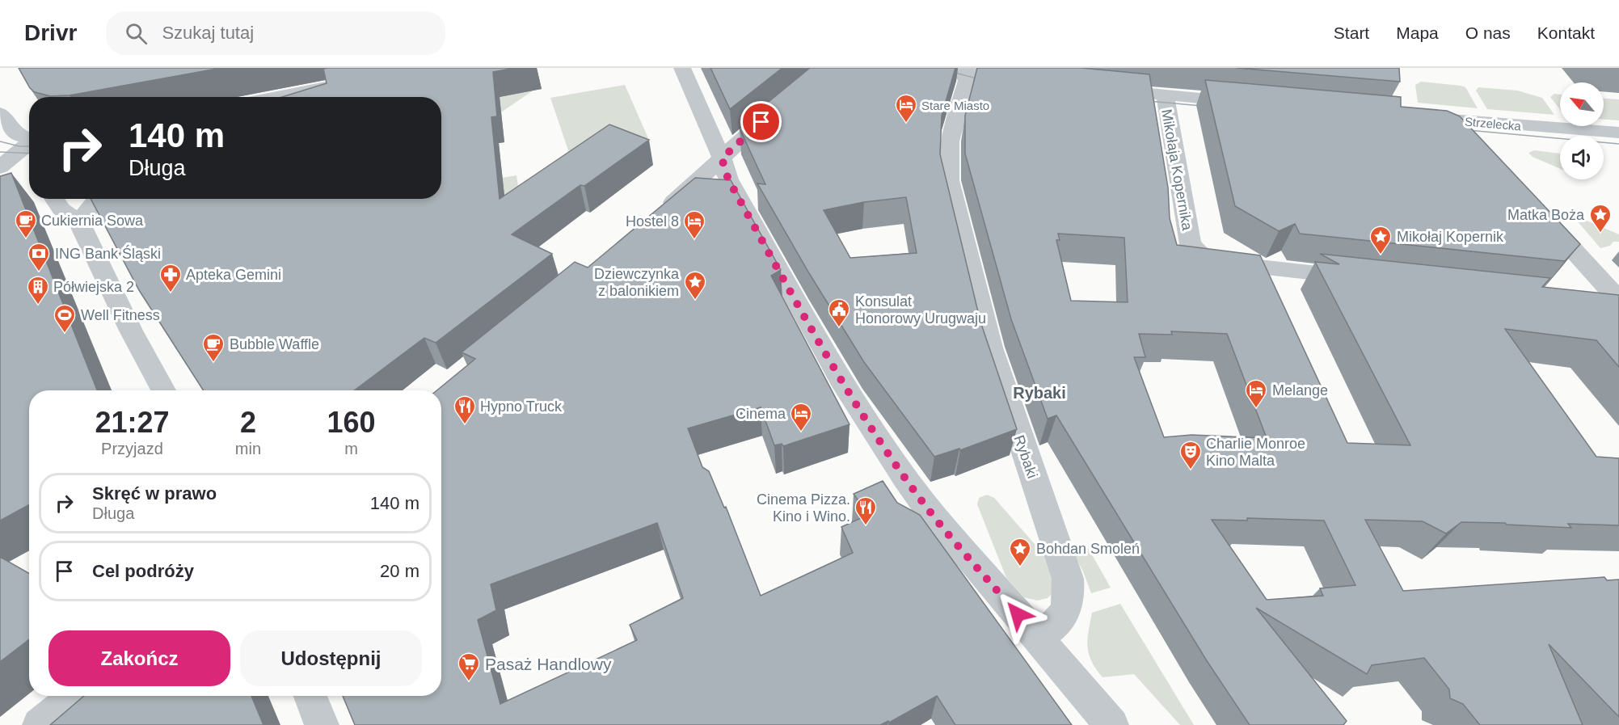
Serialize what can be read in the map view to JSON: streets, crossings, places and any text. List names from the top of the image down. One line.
{"streets":{"street":["Strzelecka","Mikołaja Kopernika","Rybaki"]},"districts":["Rybaki"],"places":{"hotel":["Stare Miasto","Hostel 8","Melange","Cinema"],"place":["Matka Boża","Mikołaj Kopernik","Dziewczynka z balonikiem","Bohdan Smoleń"],"cafe":["Cukiernia Sowa","Bubble Waffle"],"bank":["ING Bank Śląski"],"pharmacy":["Apteka Gemini"],"building":["Półwiejska 2"],"public building":["Konsulat Honorowy Urugwaju"],"sports":["Well Fitness"],"restaurant":["Hypno Truck","Cinema Pizza. Kino i Wino."],"theatre":["Charlie Monroe Kino Malta"],"supermarket":["Pasaż Handlowy"]},"north":"top left","page":{"header":"Drivr","search":"Szukaj tutaj","nav":["Start","Mapa","O nas","Kontakt"],"turn":["140 m","Długa"],"eta":["21:27","Przyjazd","2","min","160","m"],"list":[{"name":"Skręć w prawo","note":"Długa","value":"140 m"},{"name":"Cel podróży","value":"20 m"}],"buttons":["Zakończ","Udostępnij"]}}
